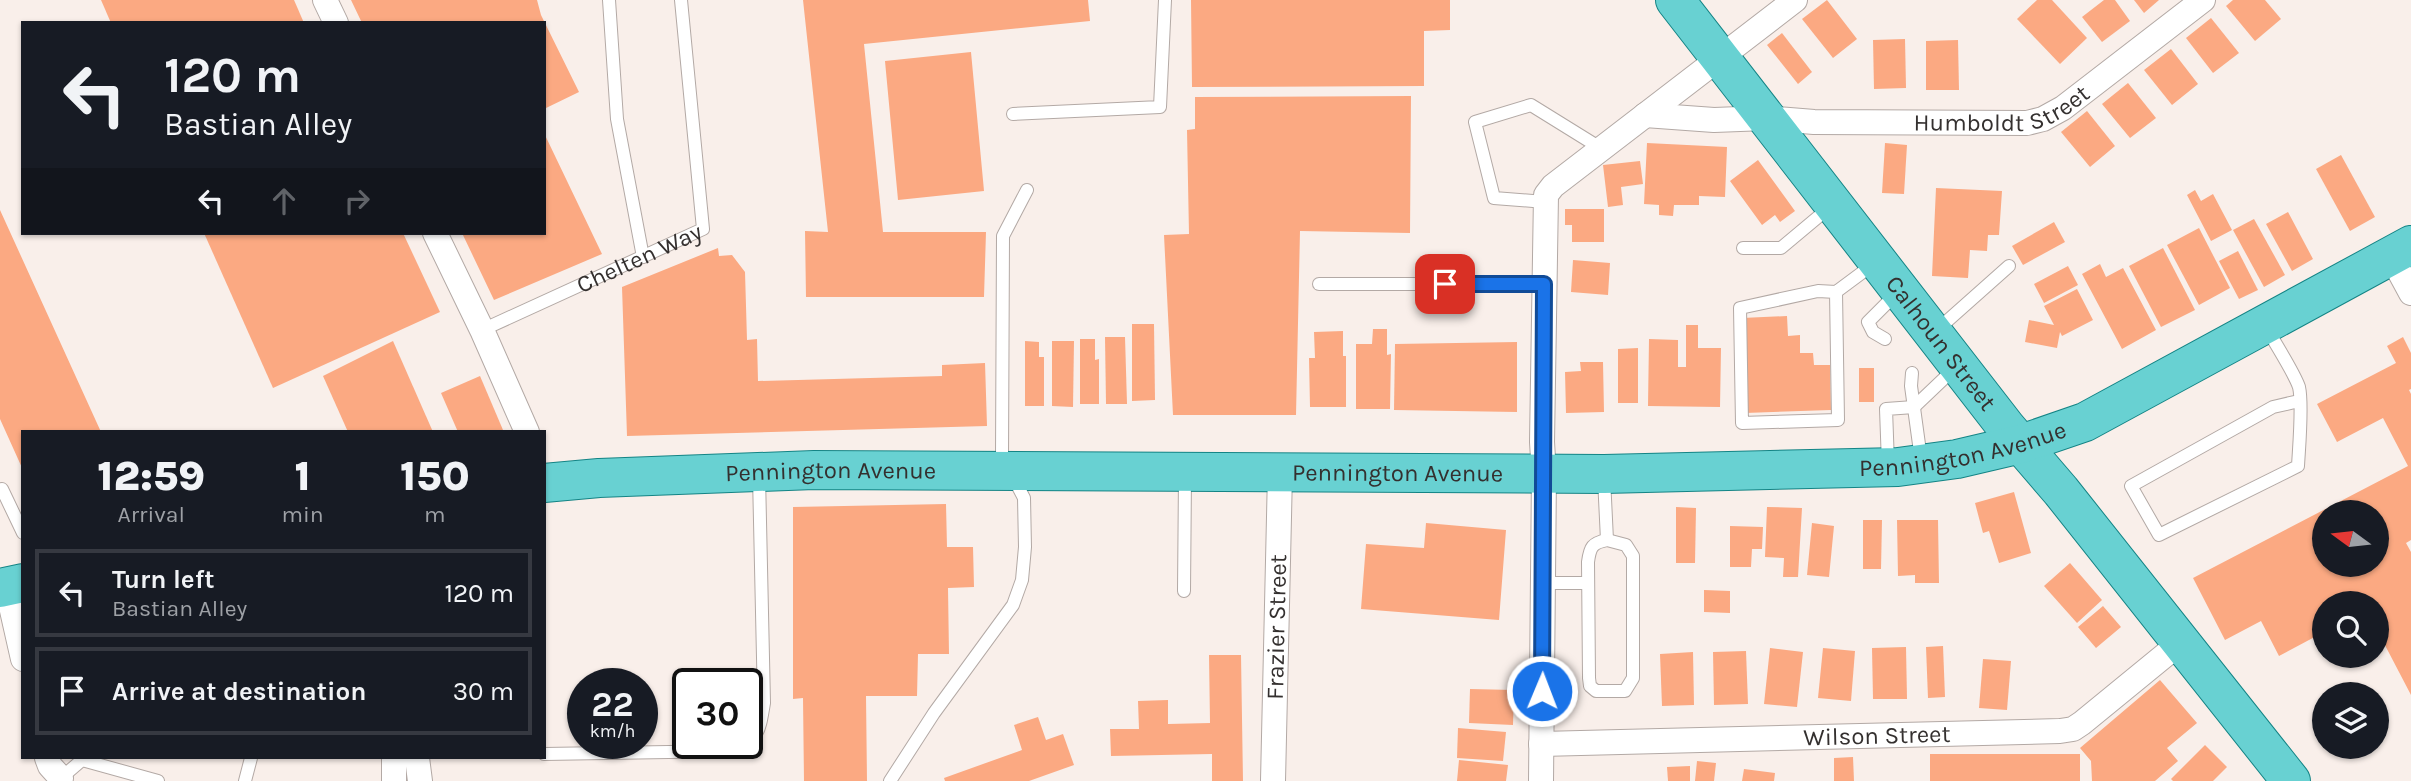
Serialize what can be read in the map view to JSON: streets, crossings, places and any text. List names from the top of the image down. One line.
{"streets":{"main road":["Calhoun Street","Pennington Avenue"],"street":["Humboldt Street","Frazier Street","Wilson Street"],"lane":["Chelten Way"]},"crossings":[["Humboldt Street","Calhoun Street"],["Calhoun Street","Pennington Avenue"],["Calhoun Street","Wilson Street"],["Pennington Avenue","Frazier Street"]],"north":"left","page":{"turn":["120 m","Bastian Alley"],"eta":["12:59","Arrival","1","min","150","m"],"list":[{"name":"Turn left","note":"Bastian Alley","value":"120 m"},{"name":"Arrive at destination","value":"30 m"}],"speed":"22 km/h","limit":"30"}}
